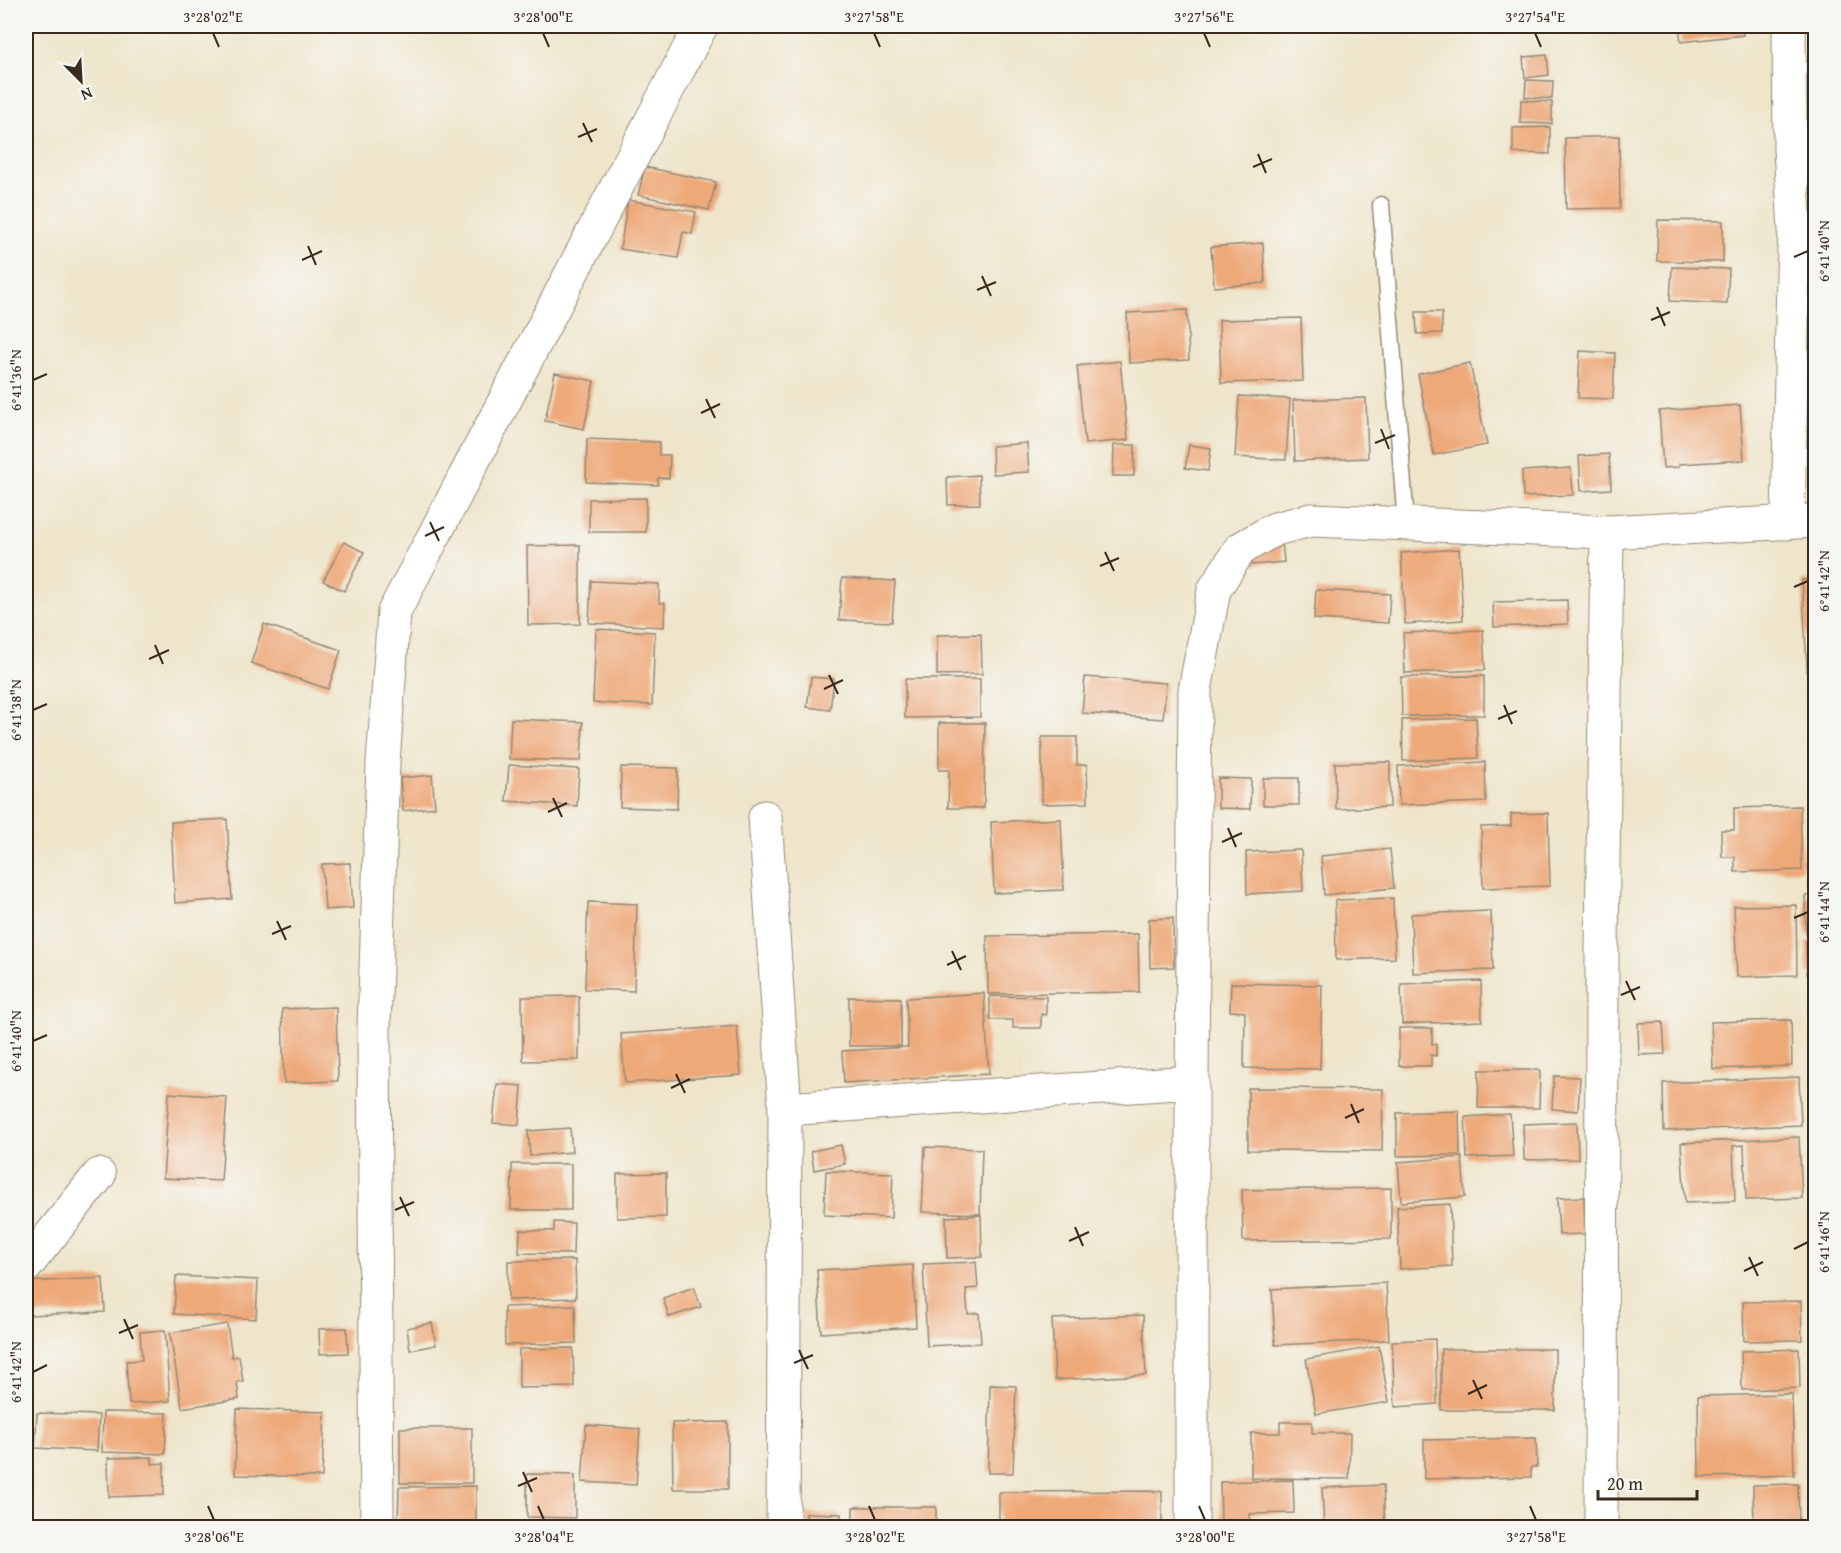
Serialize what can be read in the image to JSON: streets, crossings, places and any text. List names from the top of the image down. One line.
{"scale_bar":"20 m","north":"bottom right","coordinates":["3°28'02\"E","3°28'00\"E","3°27'58\"E","3°27'56\"E","3°27'54\"E","6°41'40\"N","6°41'36\"N","6°41'42\"N","6°41'38\"N","6°41'44\"N","6°41'46\"N","3°28'06\"E","3°28'04\"E"]}
